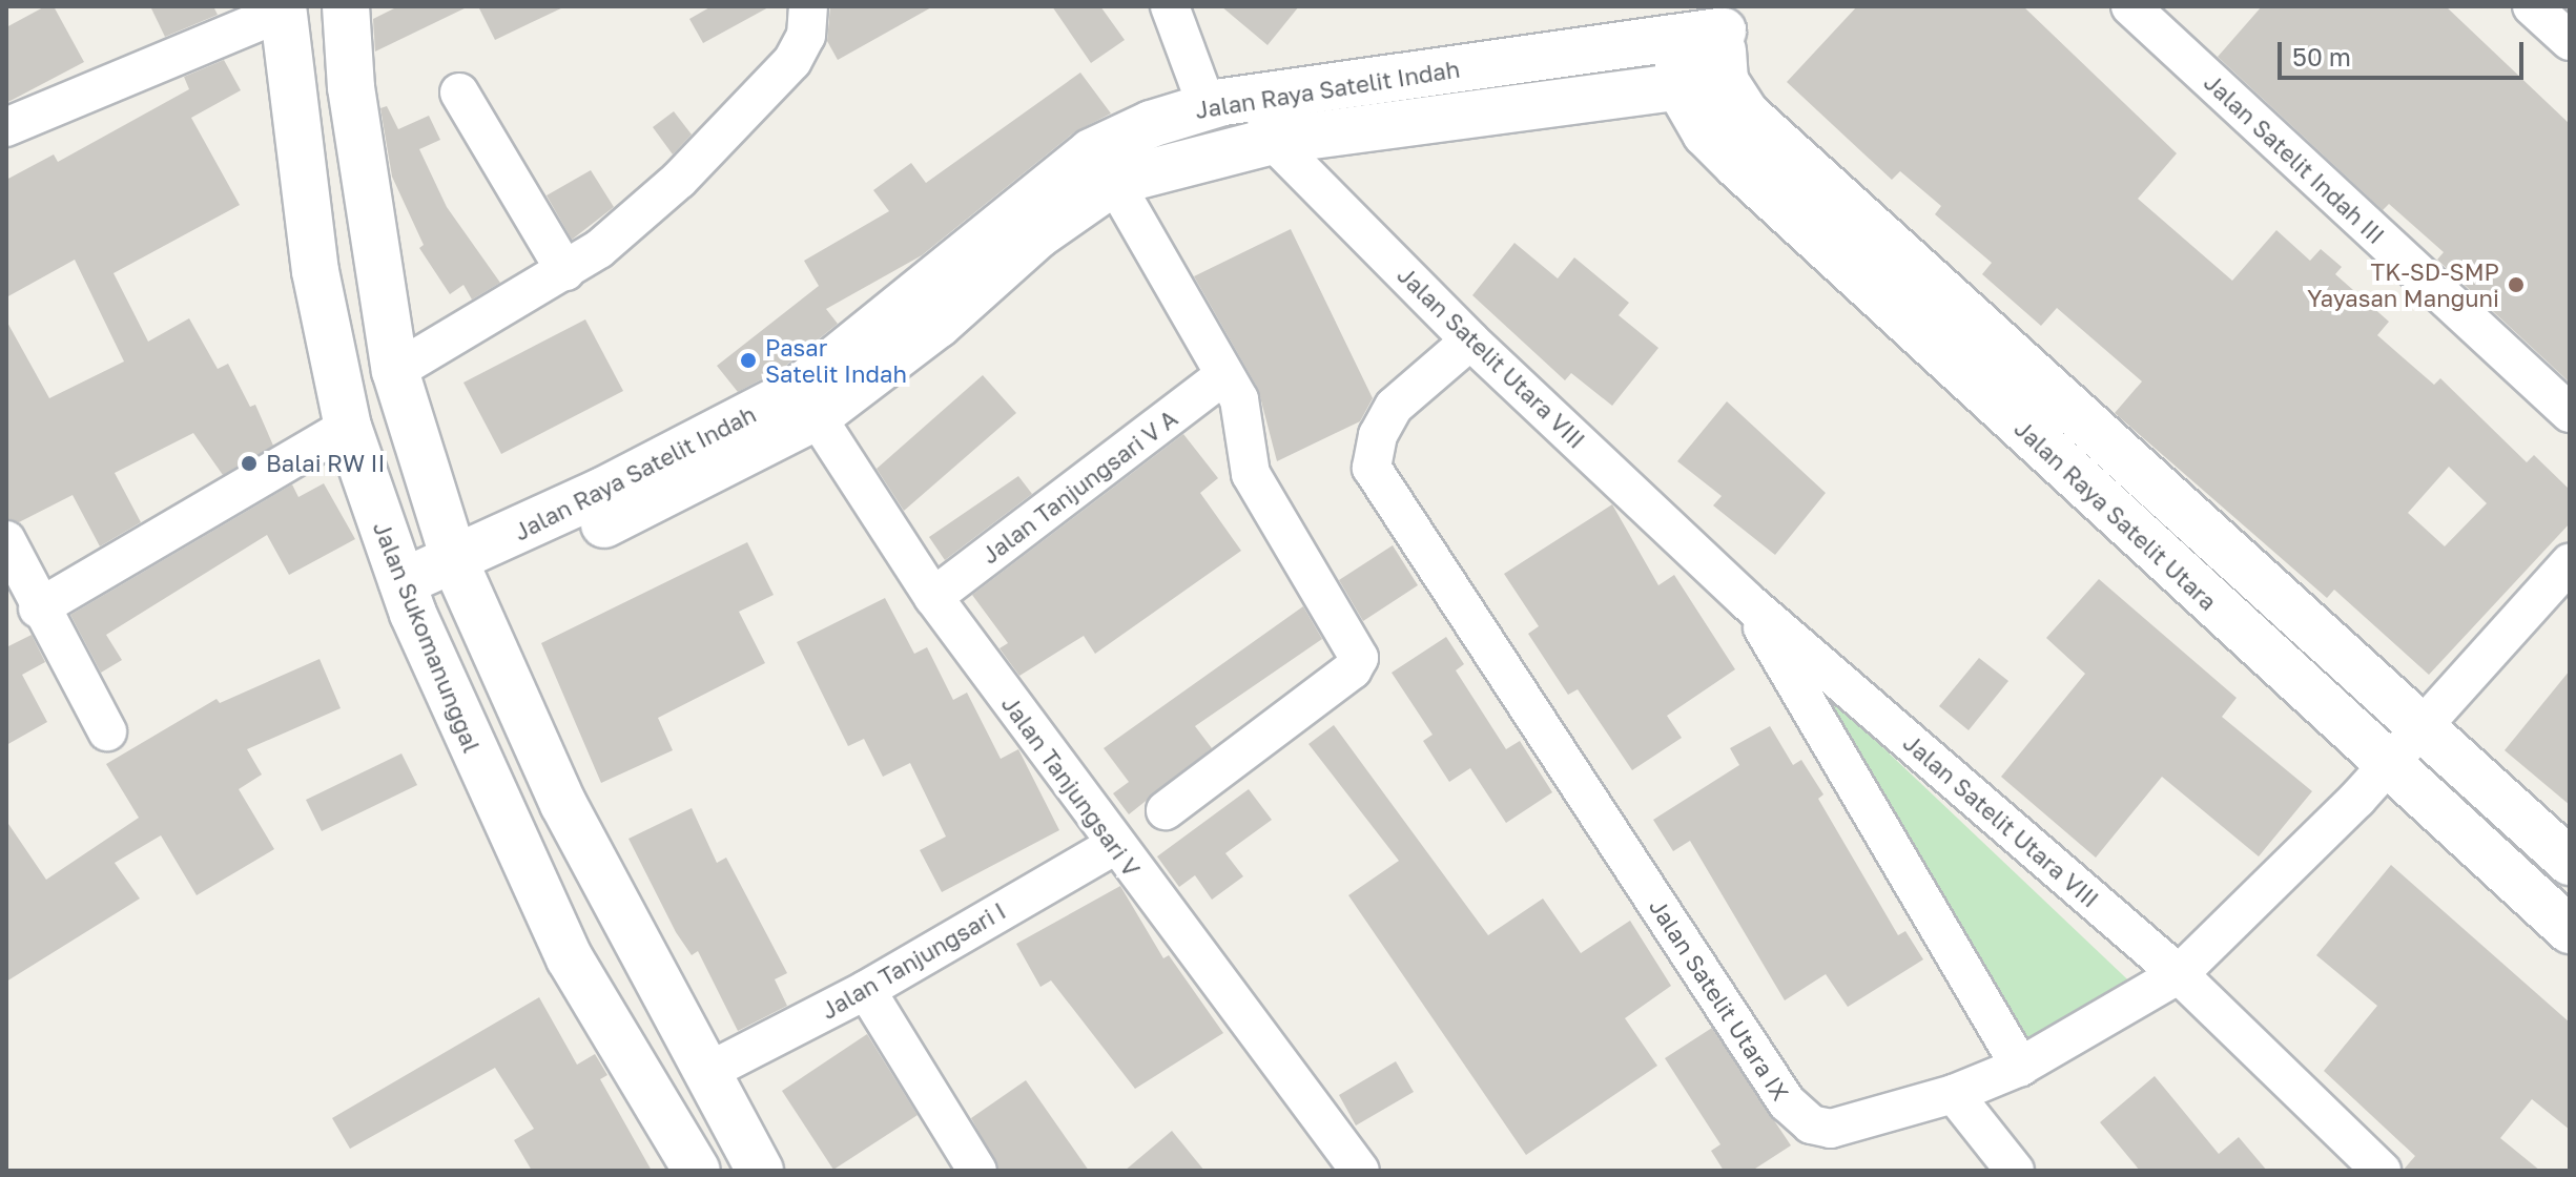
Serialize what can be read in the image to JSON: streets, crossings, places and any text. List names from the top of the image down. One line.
{"streets":{"street":["Jalan Raya Satelit Indah","Jalan Satelit Indah III","Jalan Satelit Utara VIII","Jalan Tanjungsari V A","Jalan Raya Satelit Utara","Jalan Sukomanunggal","Jalan Tanjungsari V","Jalan Tanjungsari I","Jalan Satelit Utara IX"]},"crossings":[["Jalan Raya Satelit Indah","Jalan Satelit Utara VIII"],["Jalan Raya Satelit Indah","Jalan Raya Satelit Utara"],["Jalan Raya Satelit Indah","Jalan Sukomanunggal"],["Jalan Raya Satelit Indah","Jalan Tanjungsari V"],["Jalan Satelit Utara VIII","Jalan Satelit Utara IX"],["Jalan Tanjungsari V A","Jalan Tanjungsari V"],["Jalan Raya Satelit Utara","Jalan Satelit Utara IX"],["Jalan Tanjungsari V","Jalan Tanjungsari I"]],"places":["TK-SD-SMP Yayasan Manguni","Pasar Satelit Indah","Balai RW II"],"scale_bar":"50 m"}
